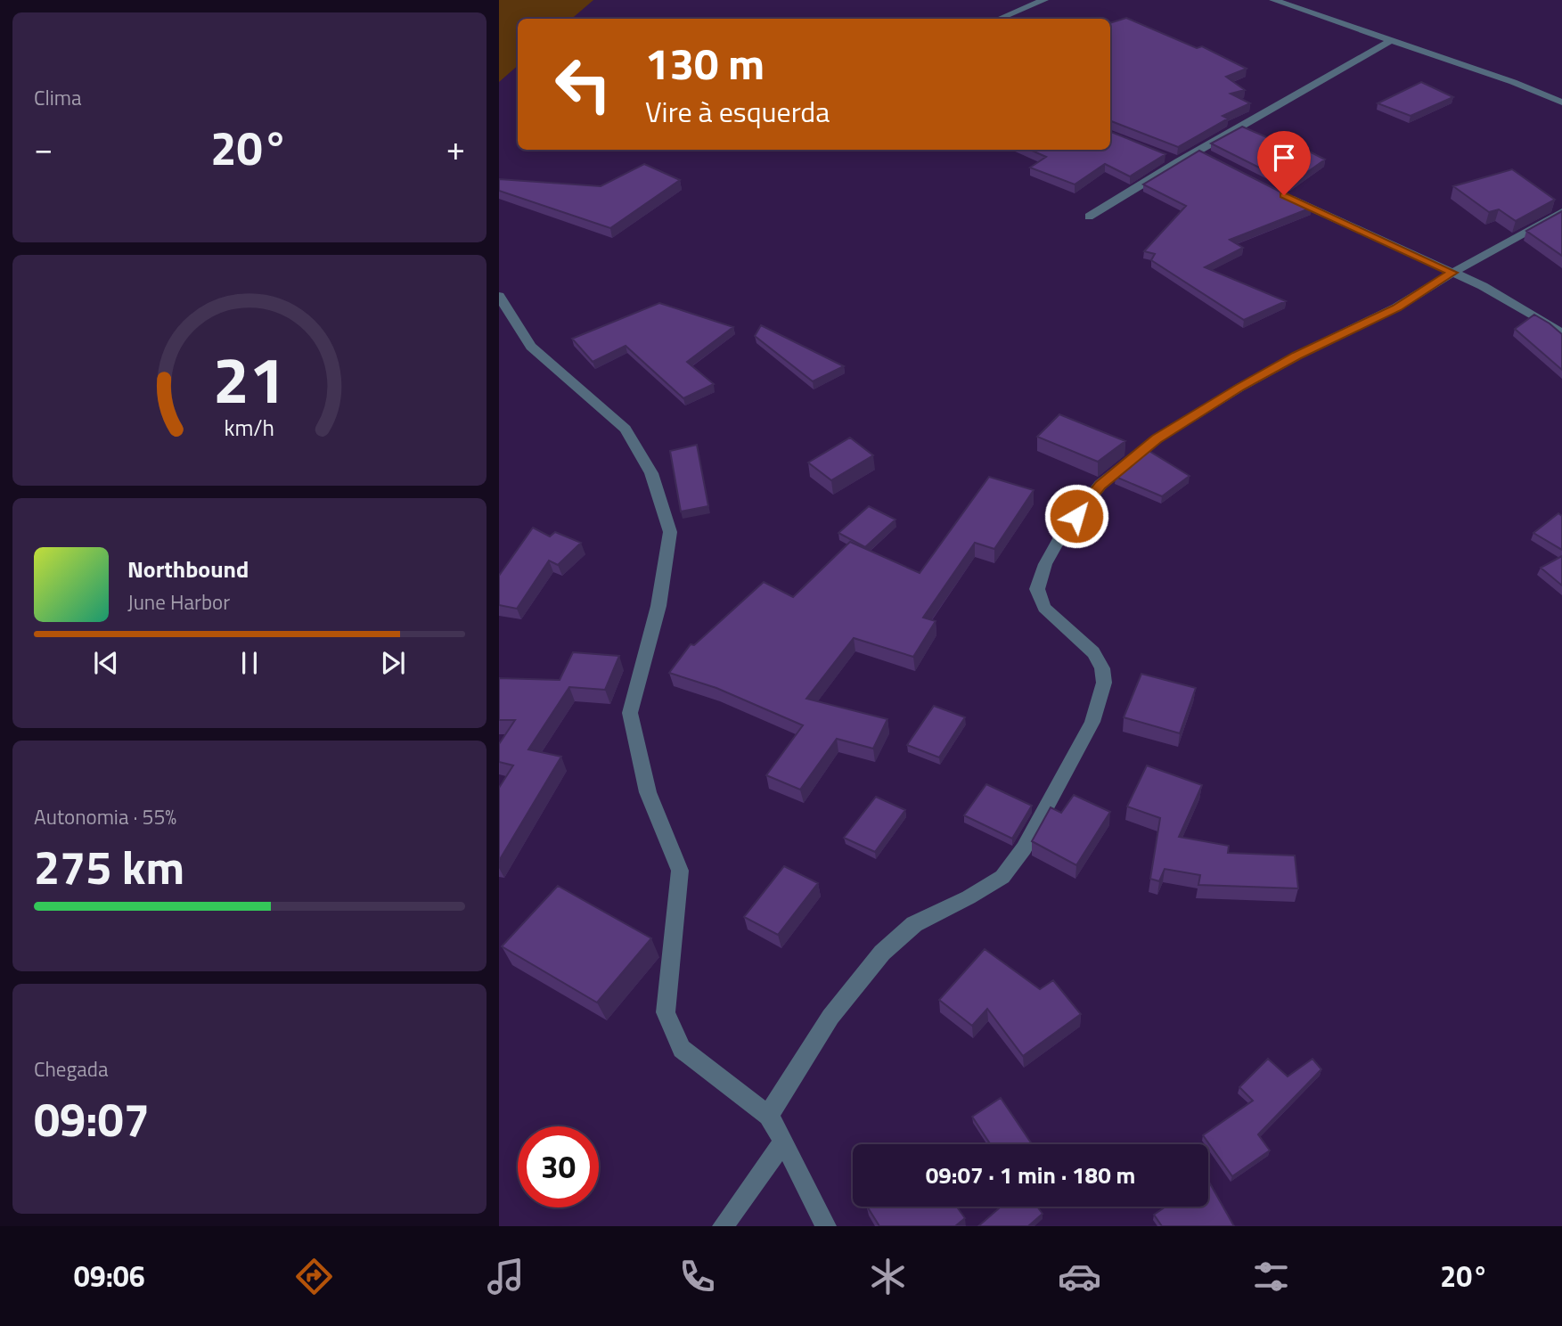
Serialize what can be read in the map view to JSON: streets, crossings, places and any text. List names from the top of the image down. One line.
{"page":{"tile":["Clima",["Autonomia · 55%","275 km"],["Chegada","09:07"]],"turn":["130 m","Vire à esquerda"],"heat":["−","20°","+"],"song":["Northbound","June Harbor"],"limit":"30","trip":"09:07 · 1 min · 180 m","tabs":["09:06","20°"],"gauge":["21","km/h"]}}
